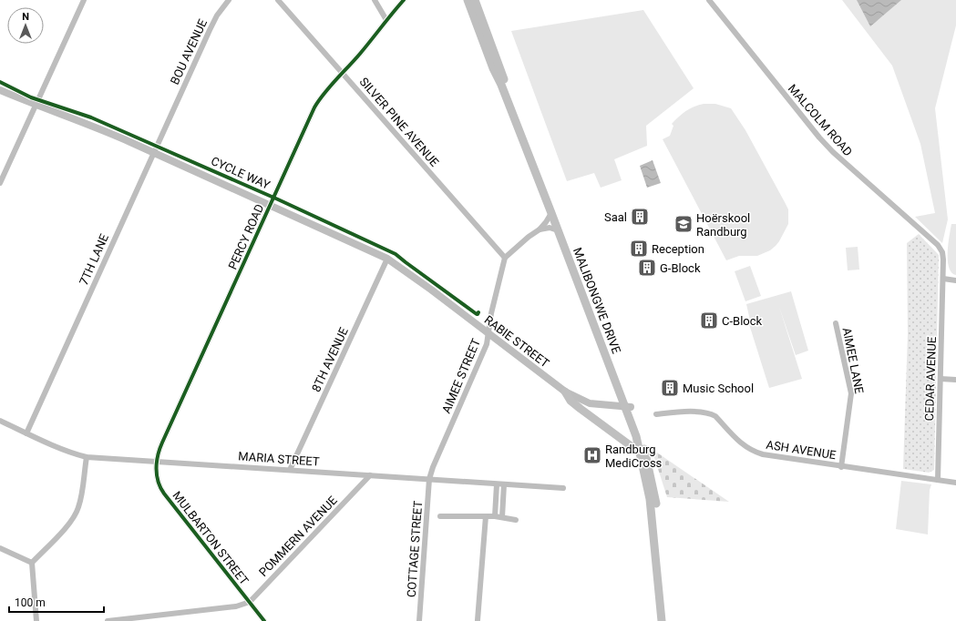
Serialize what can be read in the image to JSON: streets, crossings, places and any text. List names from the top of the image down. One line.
{"streets":{"main road":["MALIBONGWE DRIVE"],"street":["BOU AVENUE","MALCOLM ROAD","SILVER PINE AVENUE","PERCY ROAD","7TH LANE","RABIE STREET","8TH AVENUE","AIMEE LANE","AIMEE STREET","CEDAR AVENUE","ASH AVENUE","MARIA STREET","POMMERN AVENUE","MULBARTON STREET","COTTAGE STREET"],"cycle path":["CYCLE WAY"]},"crossings":[["BOU AVENUE","7TH LANE"],["MALCOLM ROAD","CEDAR AVENUE"],["SILVER PINE AVENUE","PERCY ROAD"],["SILVER PINE AVENUE","AIMEE STREET"],["PERCY ROAD","RABIE STREET"],["PERCY ROAD","MARIA STREET"],["PERCY ROAD","MULBARTON STREET"],["7TH LANE","RABIE STREET"],["7TH LANE","MARIA STREET"],["MALIBONGWE DRIVE","RABIE STREET"],["RABIE STREET","8TH AVENUE"],["RABIE STREET","AIMEE STREET"],["8TH AVENUE","MARIA STREET"],["AIMEE LANE","ASH AVENUE"],["AIMEE STREET","MARIA STREET"],["AIMEE STREET","COTTAGE STREET"],["CEDAR AVENUE","ASH AVENUE"],["MARIA STREET","POMMERN AVENUE"],["MARIA STREET","MULBARTON STREET"],["MARIA STREET","COTTAGE STREET"],["POMMERN AVENUE","MULBARTON STREET"]],"places":{"building":["Saal","Reception","G-Block","C-Block","Music School"],"school or university":["Hoërskool Randburg"],"hospital":["Randburg MediCross"]},"scale_bar":"100 m","north":"top"}
